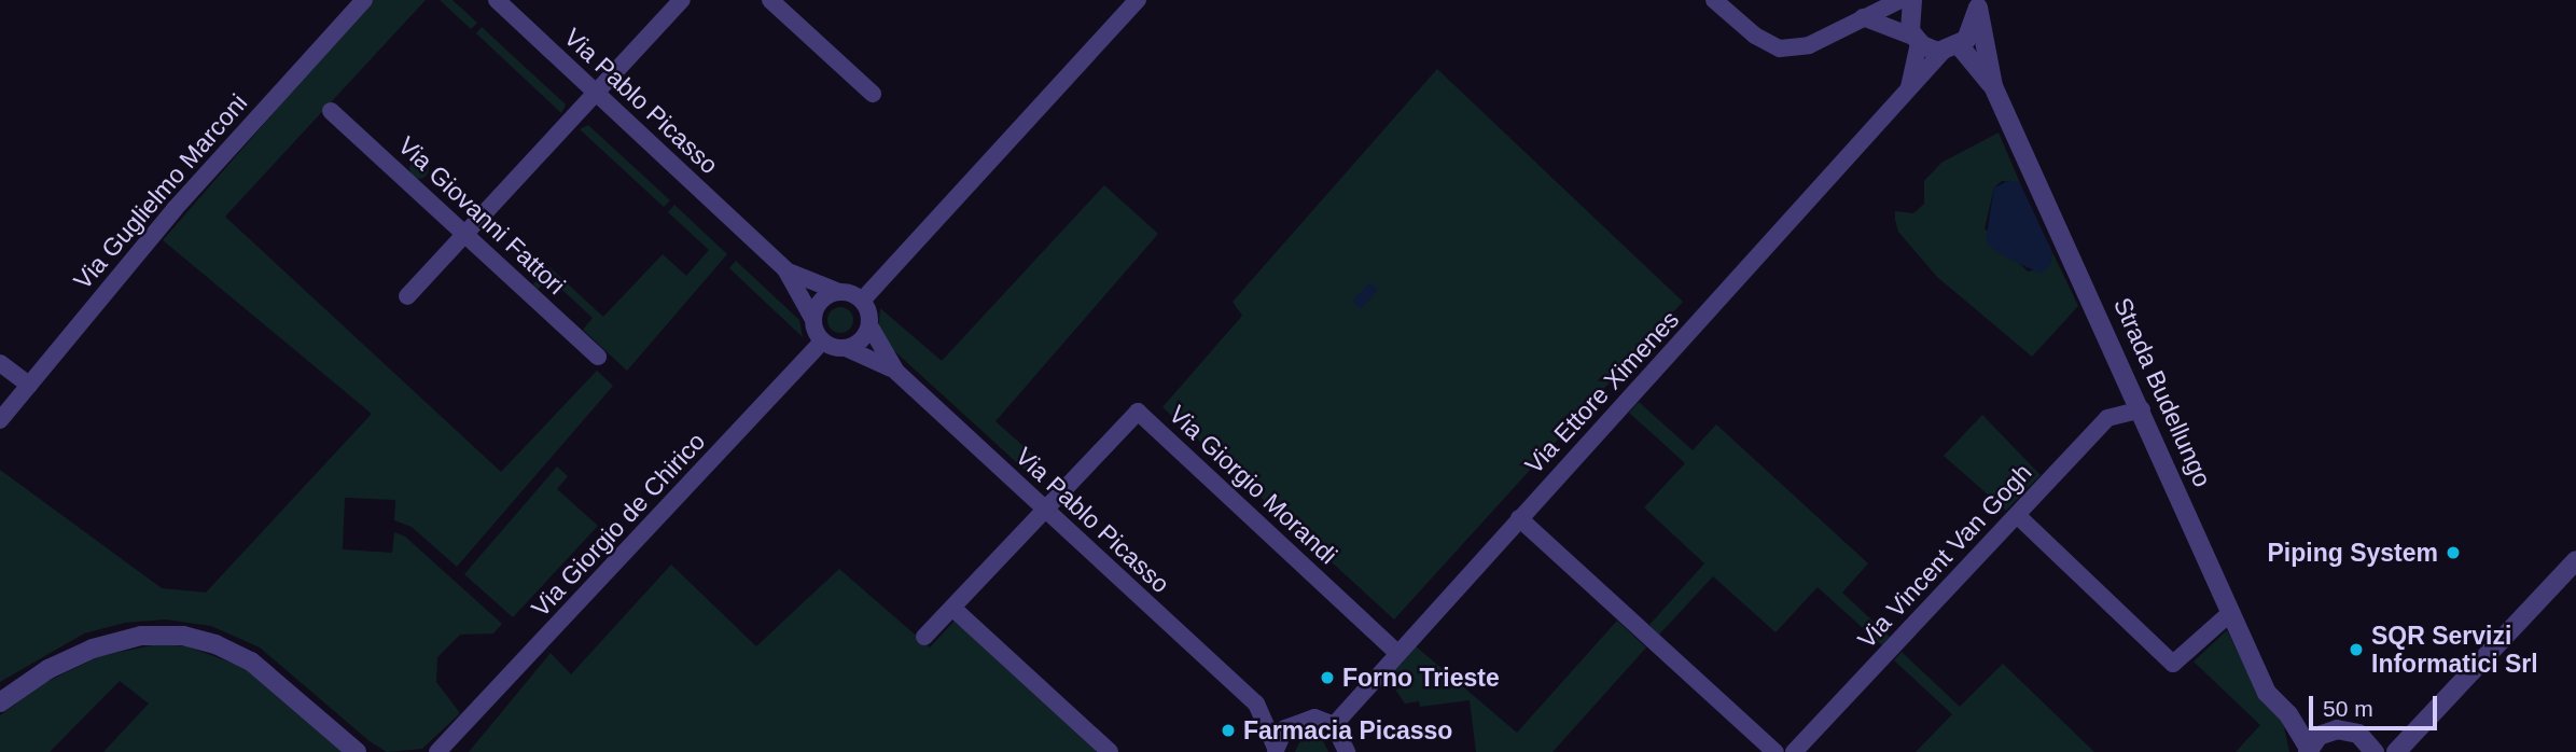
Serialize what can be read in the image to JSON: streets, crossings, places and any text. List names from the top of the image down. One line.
{"streets":{"street":["Via Pablo Picasso","Via Guglielmo Marconi","Via Giovanni Fattori","Via Ettore Ximenes","Strada Budellungo","Via Giorgio Morandi","Via Giorgio de Chirico","Via Vincent Van Gogh"]},"crossings":[["Via Pablo Picasso","Via Ettore Ximenes"],["Via Pablo Picasso","Via Giorgio Morandi"],["Via Pablo Picasso","Via Giorgio de Chirico"],["Via Ettore Ximenes","Strada Budellungo"],["Via Ettore Ximenes","Via Giorgio Morandi"],["Strada Budellungo","Via Vincent Van Gogh"]],"places":["Piping System","SQR Servizi Informatici Srl","Forno Trieste","Farmacia Picasso"],"scale_bar":"50 m"}
